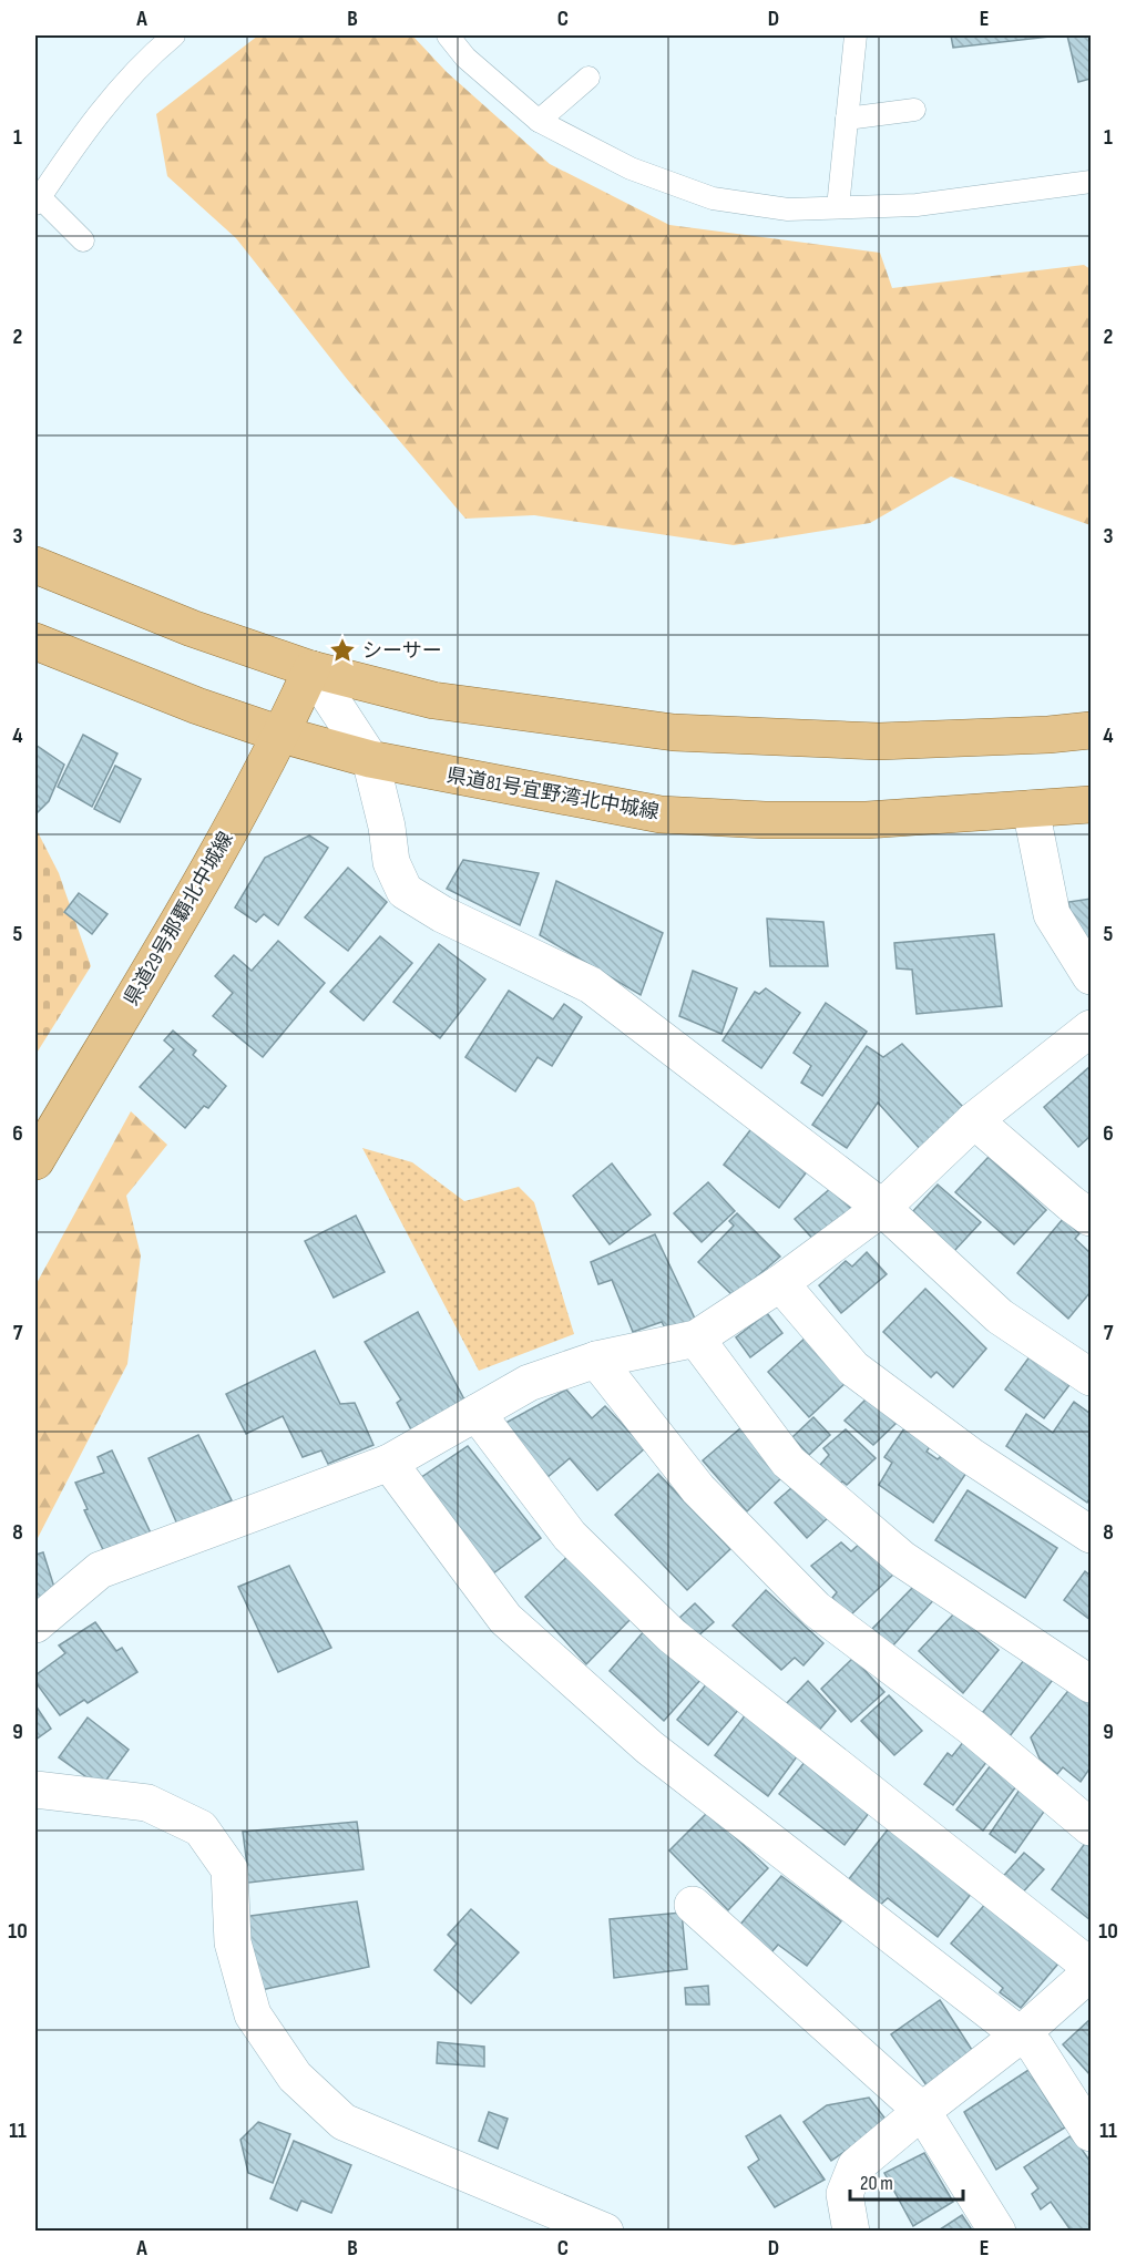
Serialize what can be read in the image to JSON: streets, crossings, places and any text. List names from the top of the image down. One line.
{"streets":{"main road":["県道81号宜野湾北中城線","県道29号那覇北中城線"]},"crossings":[["県道81号宜野湾北中城線","県道29号那覇北中城線"]],"places":{"place":["シーサー"]},"scale_bar":"20 m","grid":{"columns":["A","B","C","D","E"],"rows":["1","2","3","4","5","6","7","8","9","10","11"]}}
